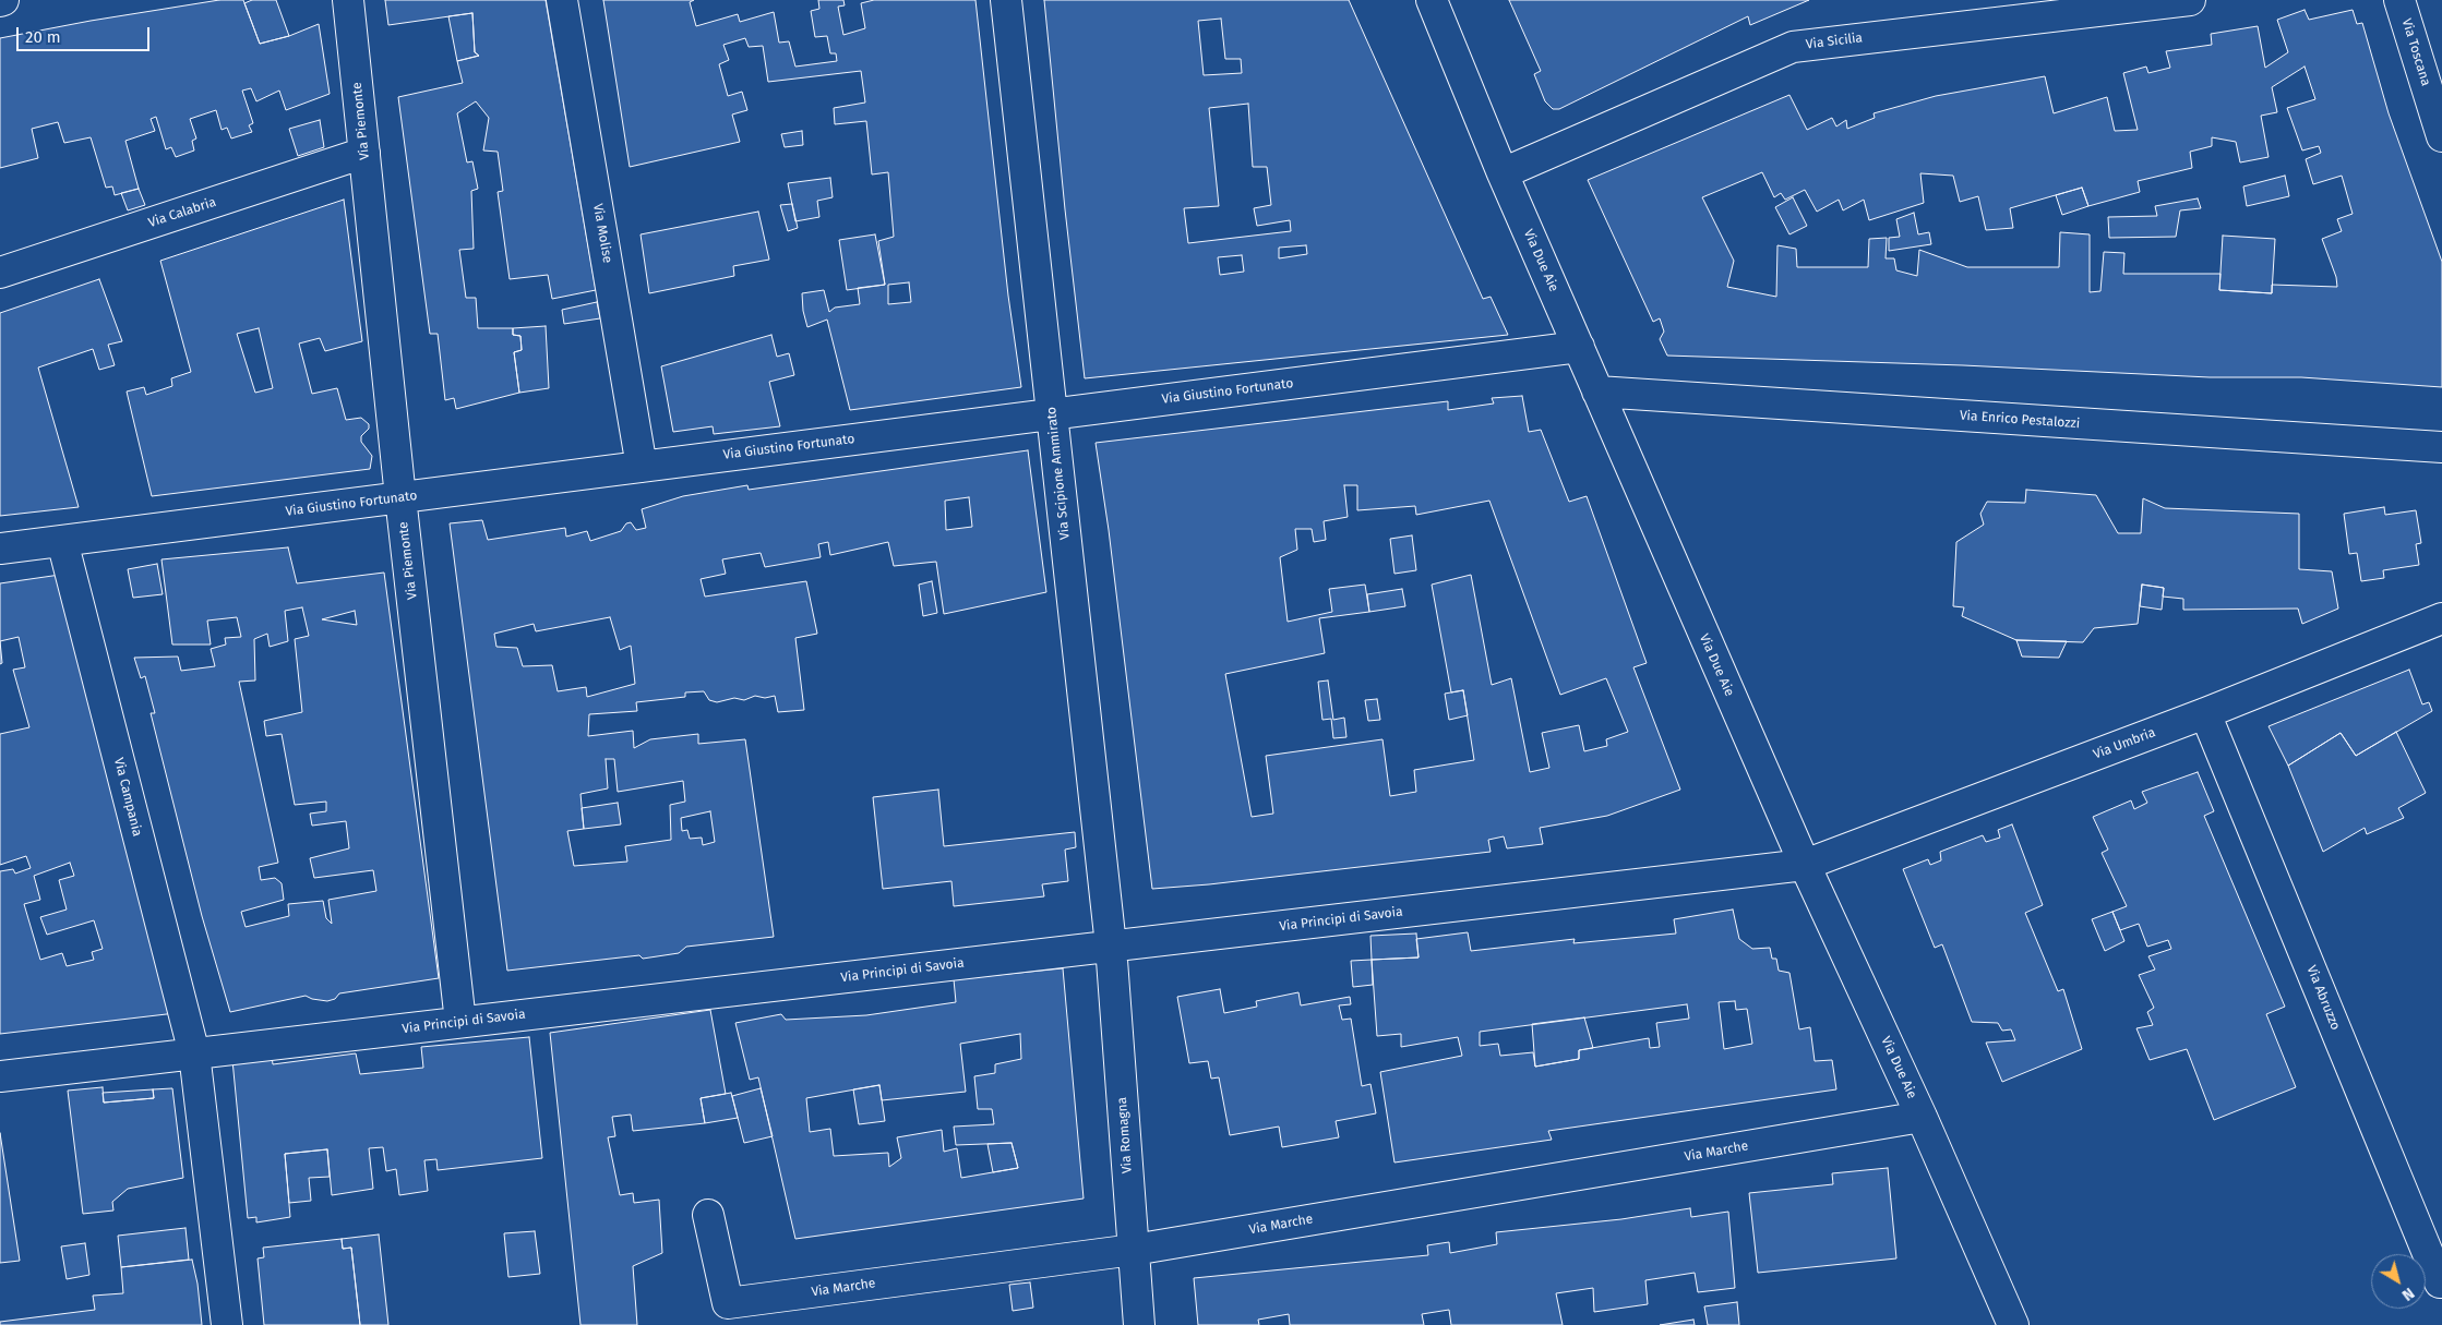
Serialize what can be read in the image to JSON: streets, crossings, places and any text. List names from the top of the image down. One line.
{"streets":{"street":["Via Sicilia","Via Toscana","Via Piemonte","Via Calabria","Via Molise","Via Due Aie","Via Giustino Fortunato","Via Enrico Pestalozzi","Via Scipione Ammirato","Via Umbria","Via Campania","Via Principi di Savoia","Via Abruzzo","Via Romagna","Via Marche"]},"crossings":[["Via Sicilia","Via Due Aie"],["Via Piemonte","Via Calabria"],["Via Piemonte","Via Giustino Fortunato"],["Via Piemonte","Via Principi di Savoia"],["Via Molise","Via Giustino Fortunato"],["Via Due Aie","Via Giustino Fortunato"],["Via Due Aie","Via Enrico Pestalozzi"],["Via Due Aie","Via Umbria"],["Via Due Aie","Via Principi di Savoia"],["Via Due Aie","Via Marche"],["Via Giustino Fortunato","Via Scipione Ammirato"],["Via Giustino Fortunato","Via Campania"],["Via Scipione Ammirato","Via Principi di Savoia"],["Via Scipione Ammirato","Via Romagna"],["Via Umbria","Via Principi di Savoia"],["Via Umbria","Via Abruzzo"],["Via Campania","Via Principi di Savoia"],["Via Principi di Savoia","Via Romagna"],["Via Romagna","Via Marche"]],"scale_bar":"20 m","north":"bottom right"}
